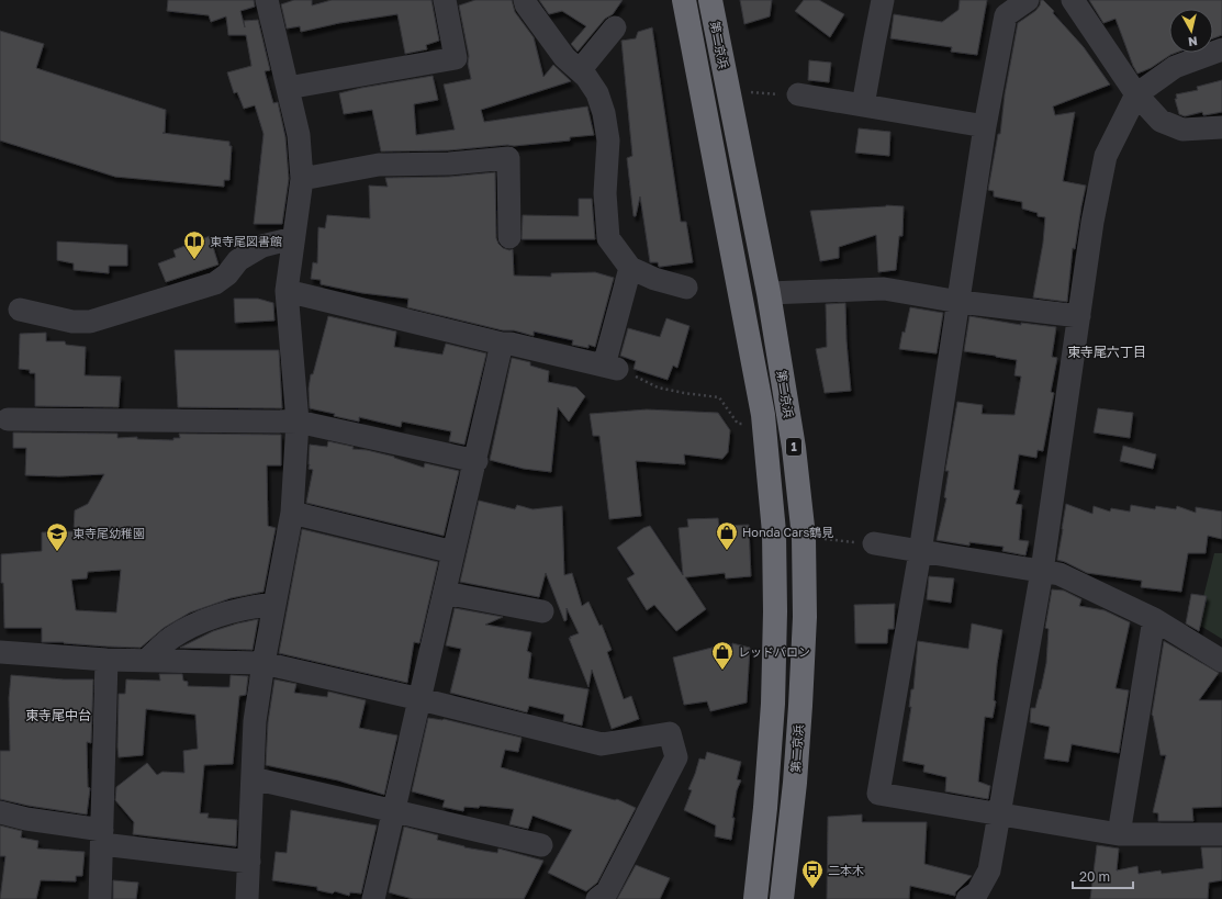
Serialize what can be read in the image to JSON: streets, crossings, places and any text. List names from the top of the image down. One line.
{"streets":{"highway":["第二京浜","1"]},"districts":["東寺尾六丁目","東寺尾中台"],"places":{"library":["東寺尾図書館"],"shop":["Honda Cars鶴見","レッドバロン"],"school or university":["東寺尾幼稚園"],"bus stop":["二本木"]},"scale_bar":"20 m","north":"bottom"}
